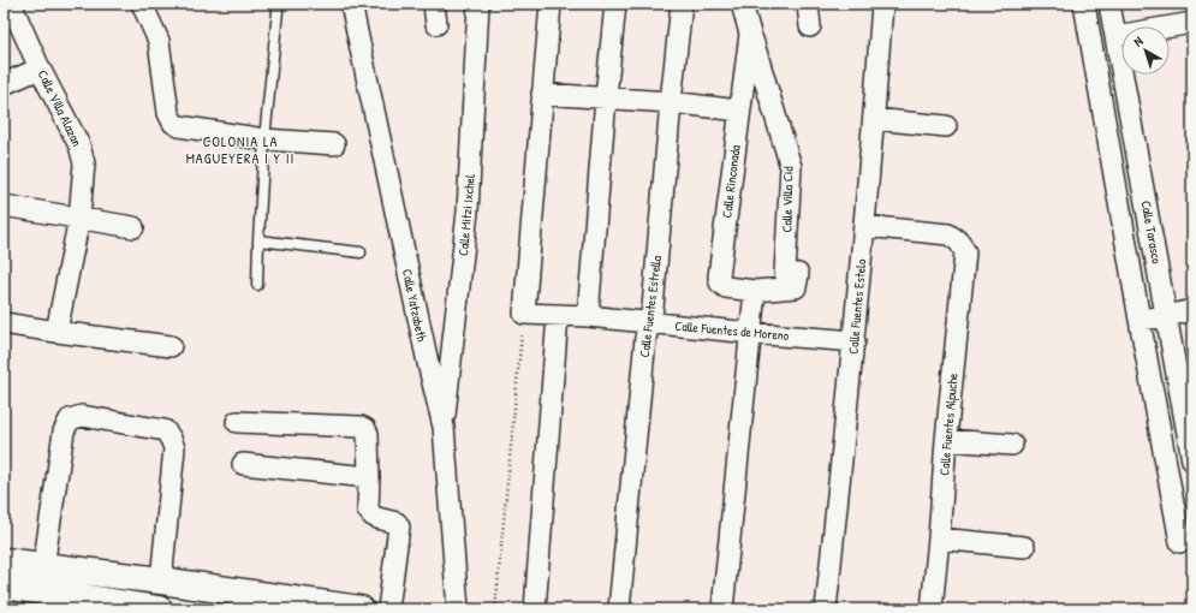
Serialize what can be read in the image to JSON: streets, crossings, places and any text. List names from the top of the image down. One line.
{"streets":{"street":["Calle Villa Alazan","Calle Rinconada","Calle Villa Cid","Calle Mitzi Ixchel","Calle Tarasco","Calle Yatzabeth","Calle Fuentes Estrella","Calle Fuentes Estelo","Calle Fuentes de Moreno","Calle Fuentes Alpuche"]},"crossings":[["Calle Rinconada","Calle Villa Cid"],["Calle Mitzi Ixchel","Calle Yatzabeth"],["Calle Fuentes Estrella","Calle Fuentes de Moreno"],["Calle Fuentes Estelo","Calle Fuentes de Moreno"],["Calle Fuentes Estelo","Calle Fuentes Alpuche"]],"districts":["COLONIA LA MAGUEYERA I Y II"],"north":"top left"}
